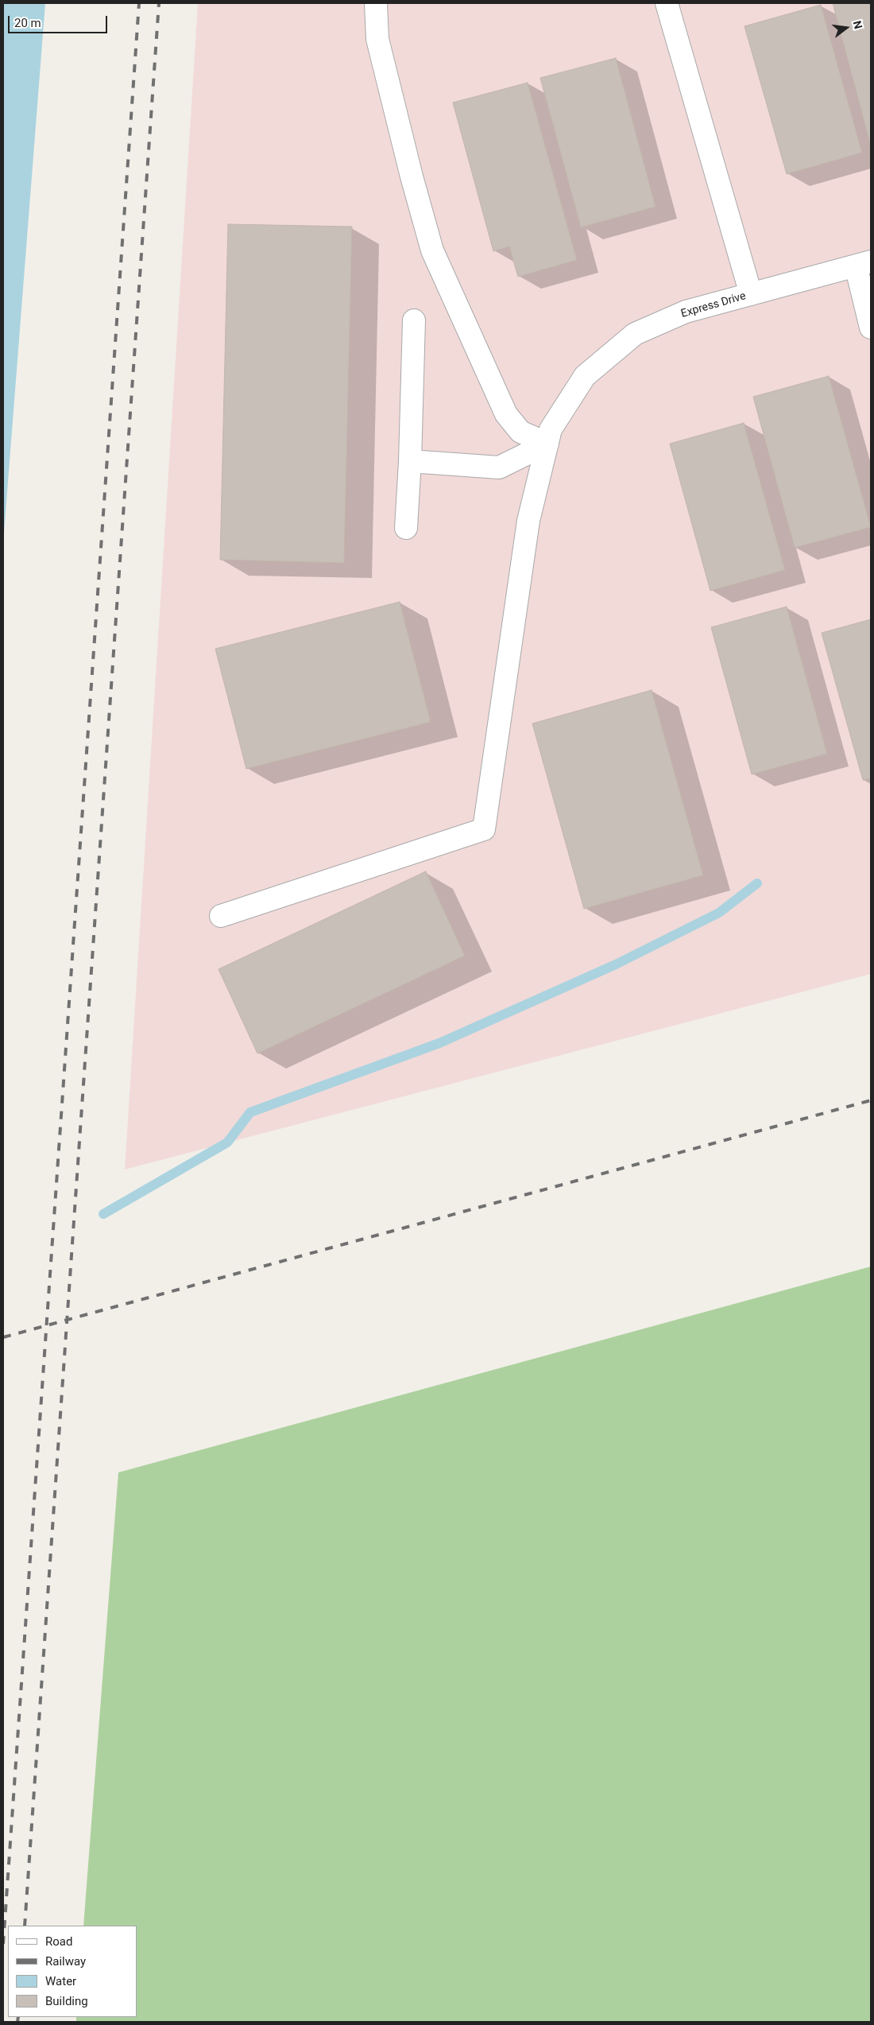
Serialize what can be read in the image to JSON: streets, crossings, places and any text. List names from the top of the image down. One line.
{"streets":{"street":["Express Drive"]},"legend":["Road","Railway","Water","Building"],"scale_bar":"20 m","north":"right"}
